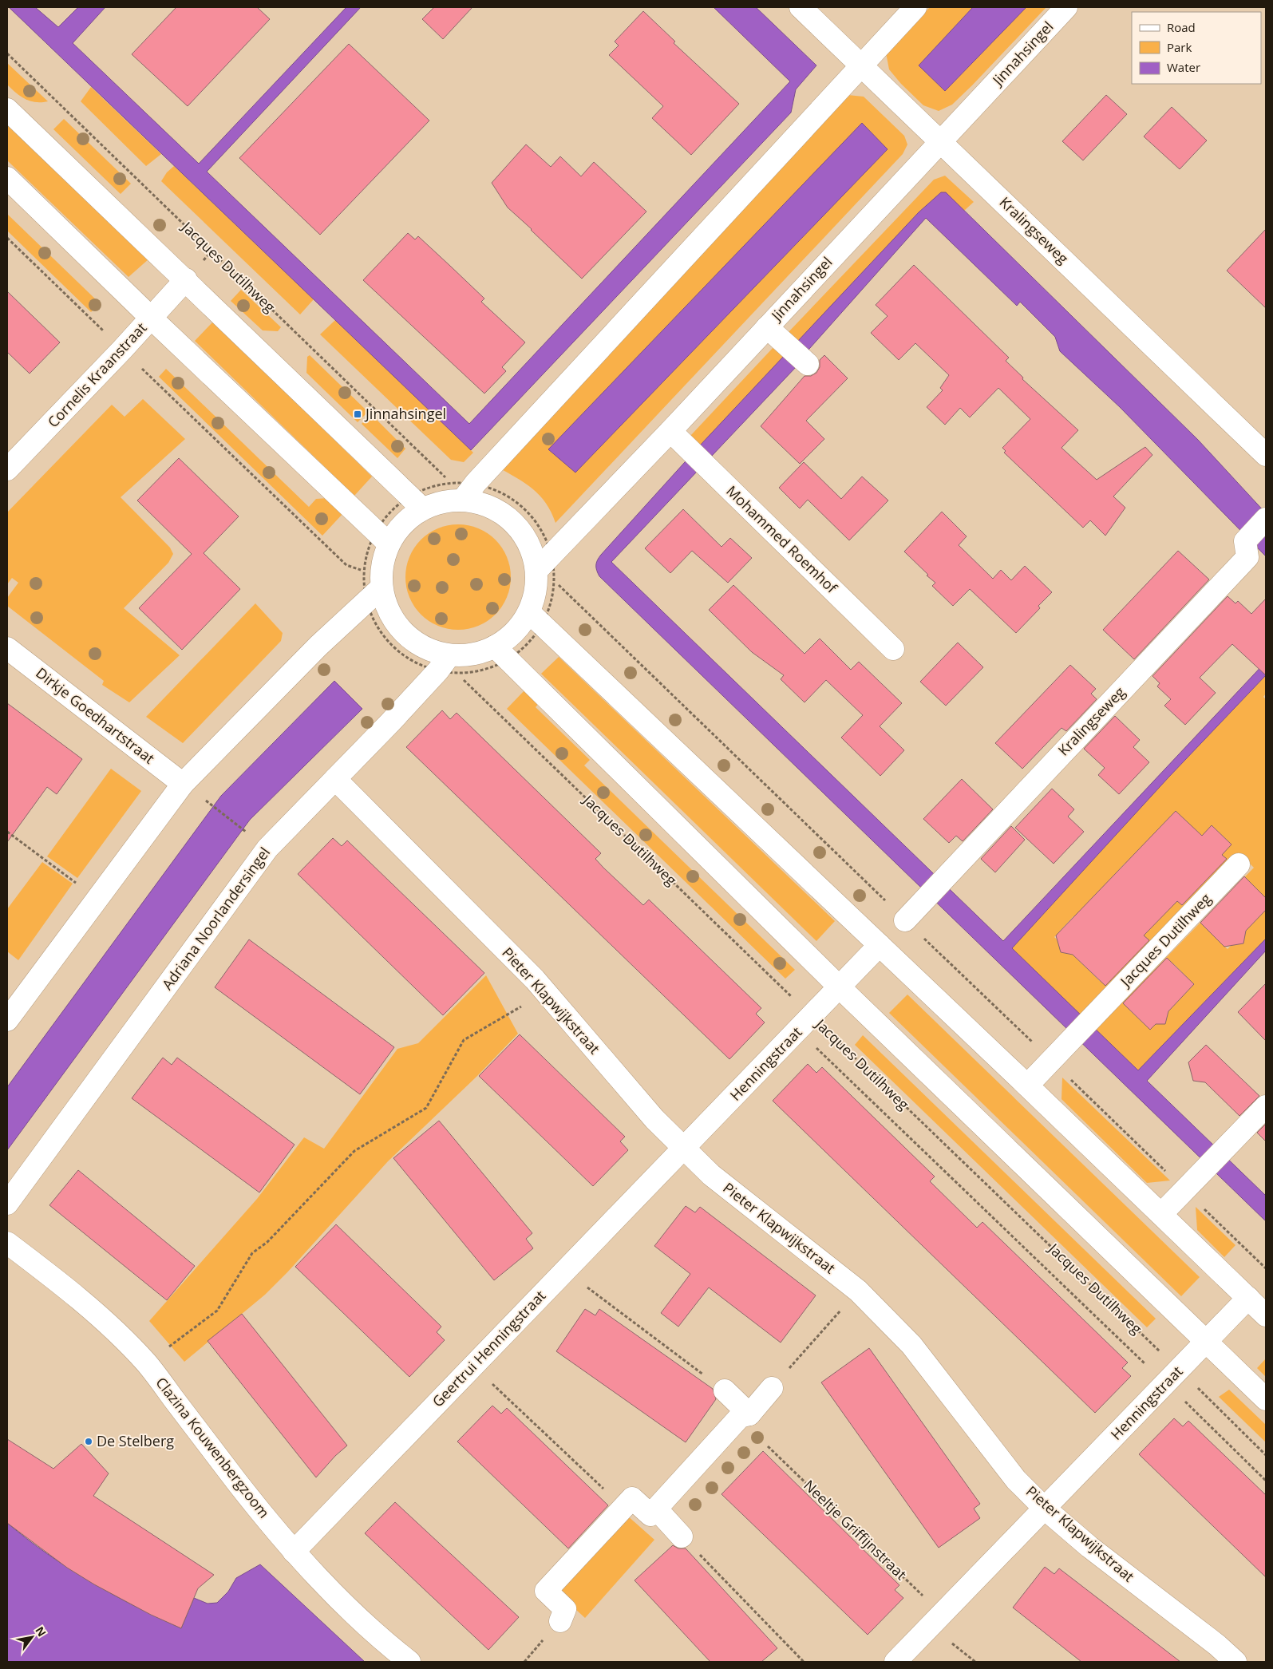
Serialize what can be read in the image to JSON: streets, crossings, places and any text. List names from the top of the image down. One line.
{"streets":{"street":["Jinnahsingel","Kralingseweg","Jacques Dutilhweg","Cornelis Kraanstraat","Mohammed Roemhof","Dirkje Goedhartstraat","Adriana Noorlandersingel","Pieter Klapwijkstraat","Henningstraat","Geertrui Henningstraat","Clazina Kouwenbergzoom"],"path":["Neeltje Griffijnstraat"]},"crossings":[["Jinnahsingel","Kralingseweg"],["Jinnahsingel","Mohammed Roemhof"],["Jacques Dutilhweg","Adriana Noorlandersingel"],["Jacques Dutilhweg","Henningstraat"],["Adriana Noorlandersingel","Pieter Klapwijkstraat"],["Pieter Klapwijkstraat","Henningstraat"],["Pieter Klapwijkstraat","Geertrui Henningstraat"],["Henningstraat","Geertrui Henningstraat"],["Geertrui Henningstraat","Clazina Kouwenbergzoom"]],"places":{"transit":["Jinnahsingel"],"other":["De Stelberg"]},"legend":["Road","Park","Water"],"north":"top right"}
